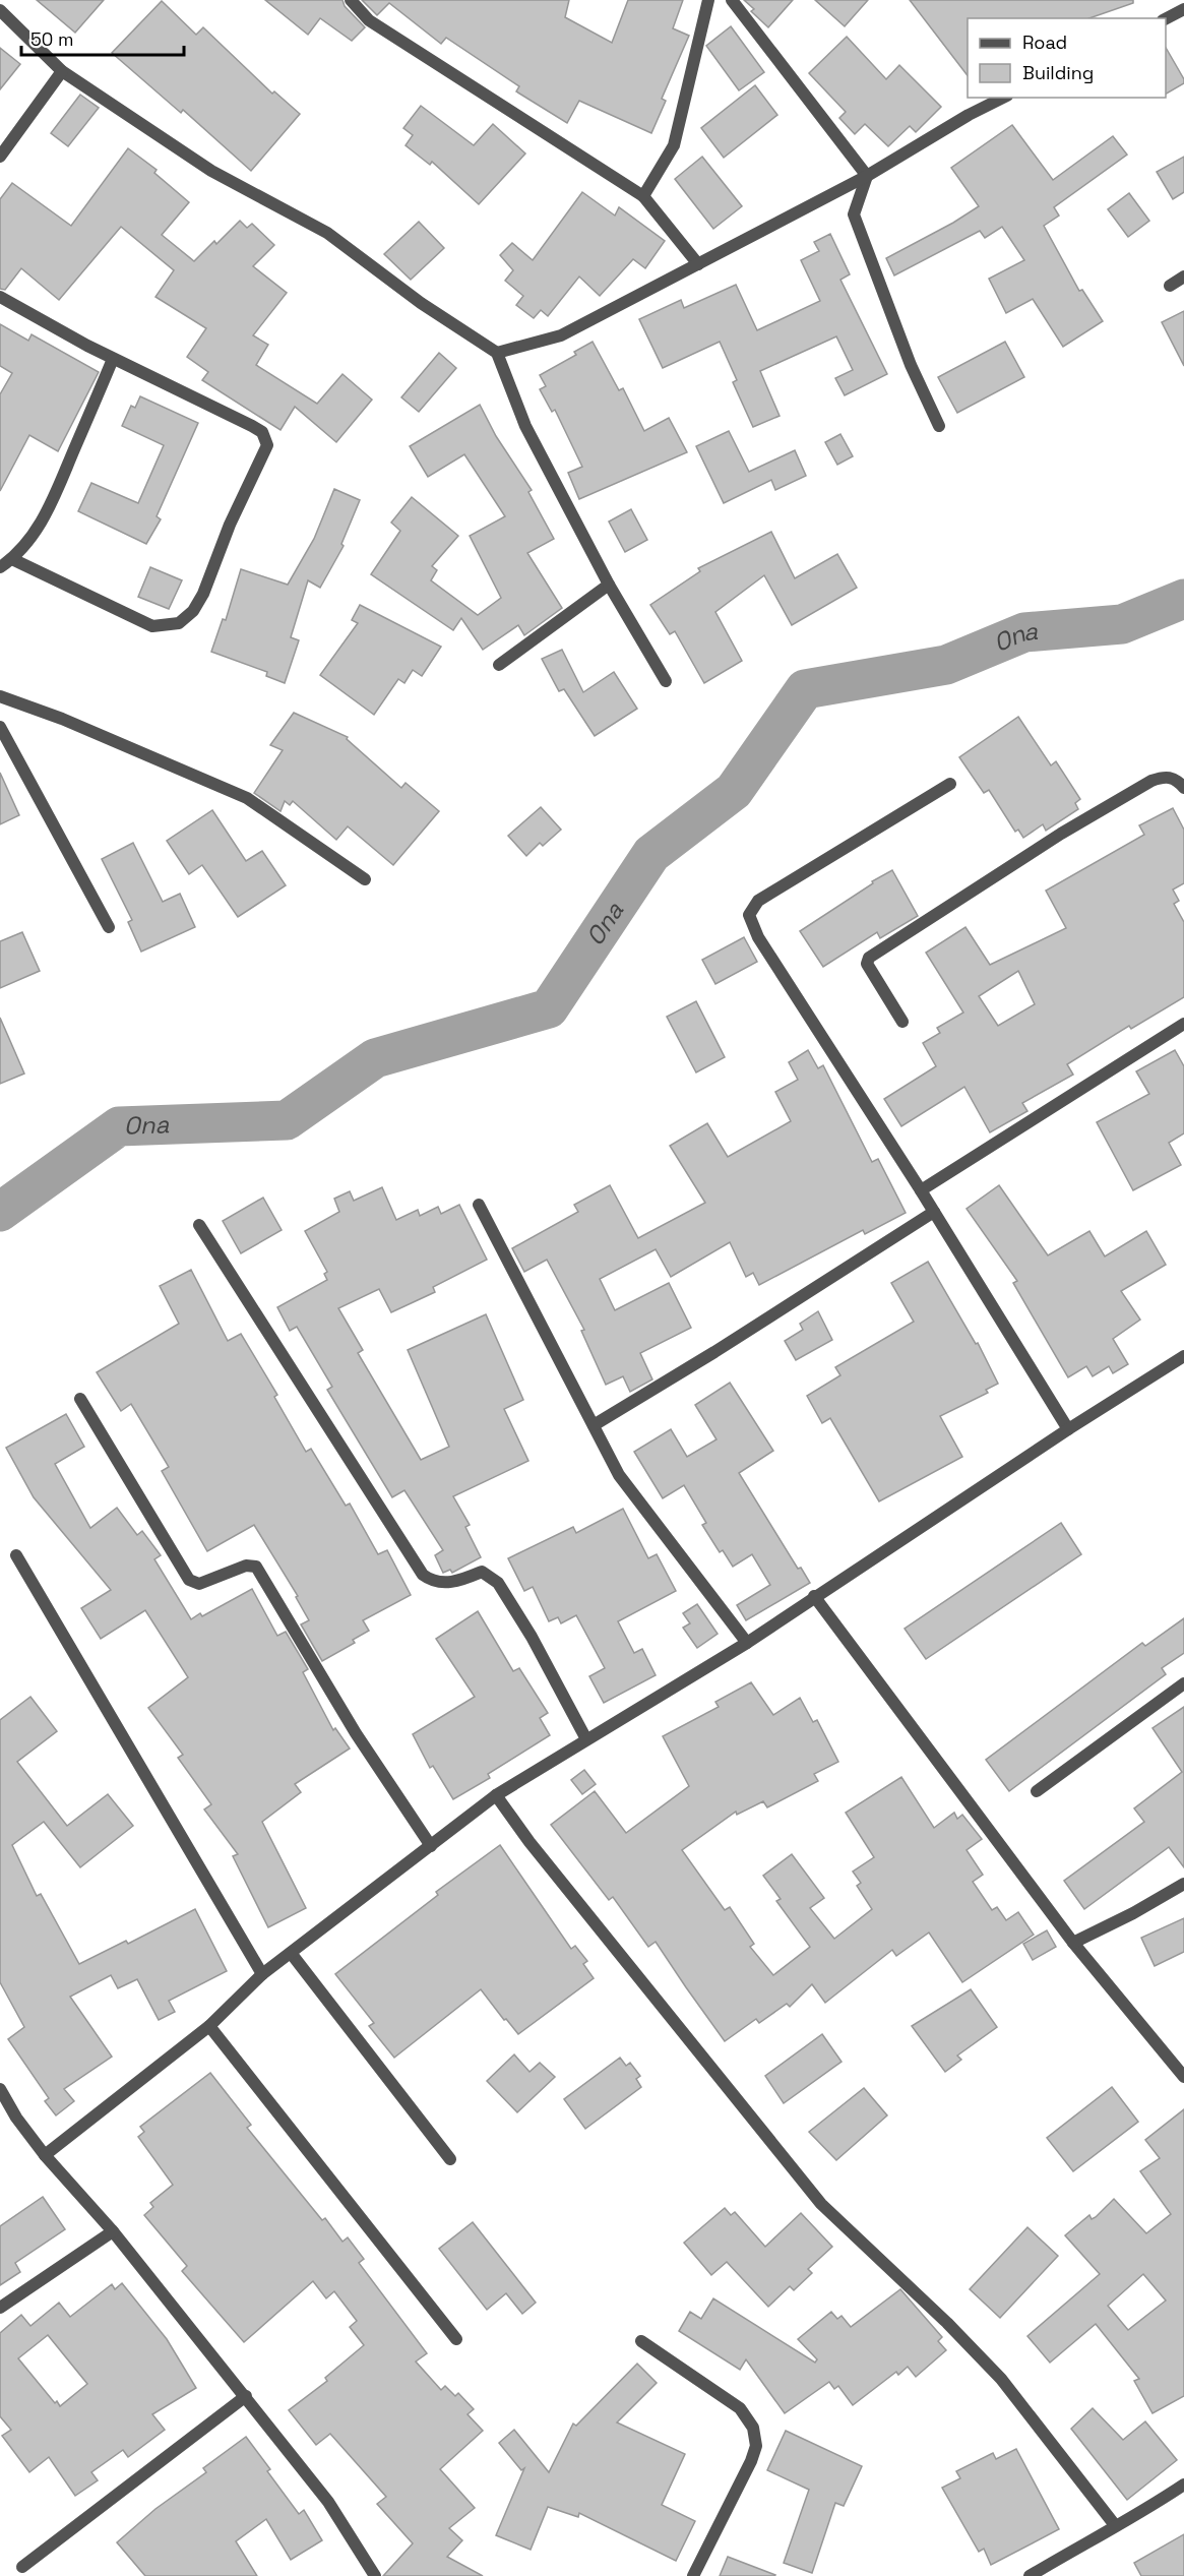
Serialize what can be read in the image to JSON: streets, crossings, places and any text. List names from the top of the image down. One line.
{"water":["Ona"],"legend":["Road","Building"],"scale_bar":"50 m"}
